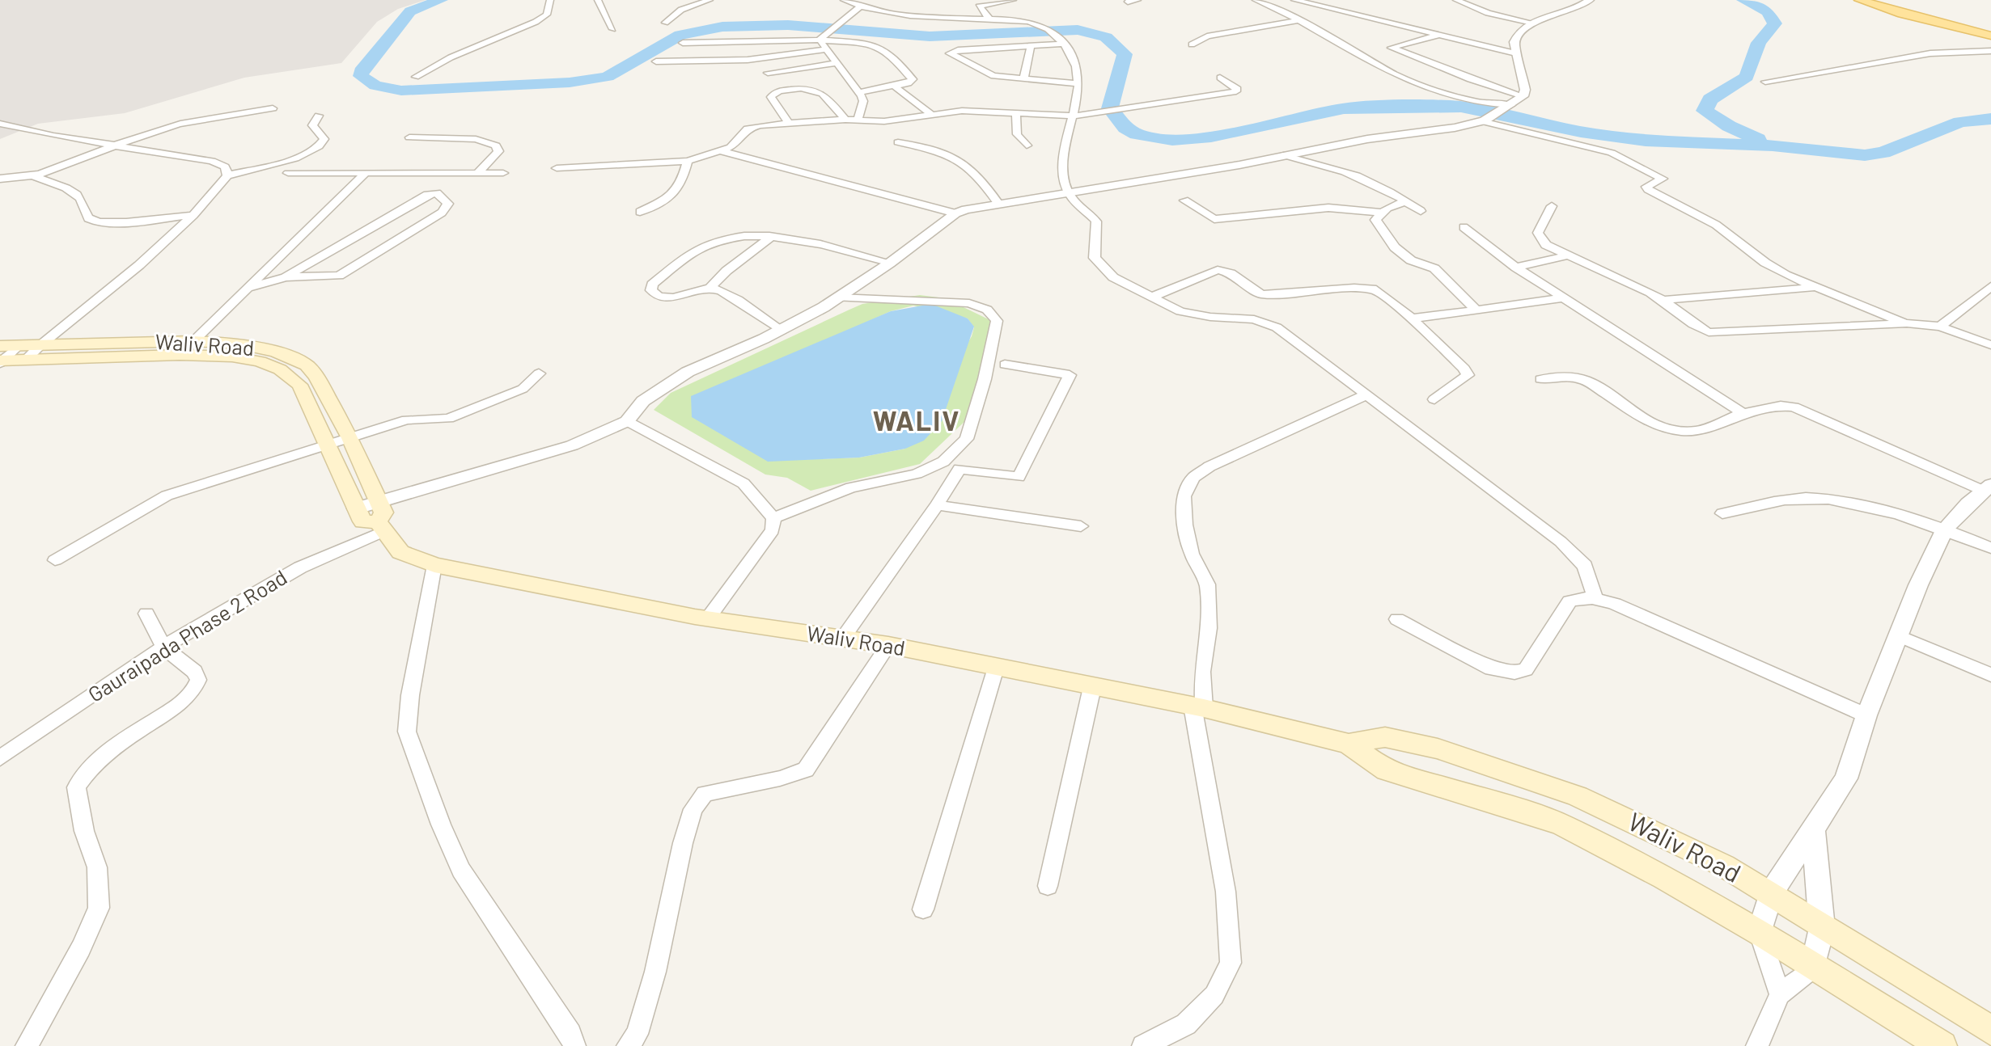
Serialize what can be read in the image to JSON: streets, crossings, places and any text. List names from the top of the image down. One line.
{"streets":{"main road":["Waliv Road"],"street":["Gauraipada Phase 2 Road"]},"crossings":[["Waliv Road","Gauraipada Phase 2 Road"]],"districts":["WALIV"]}
